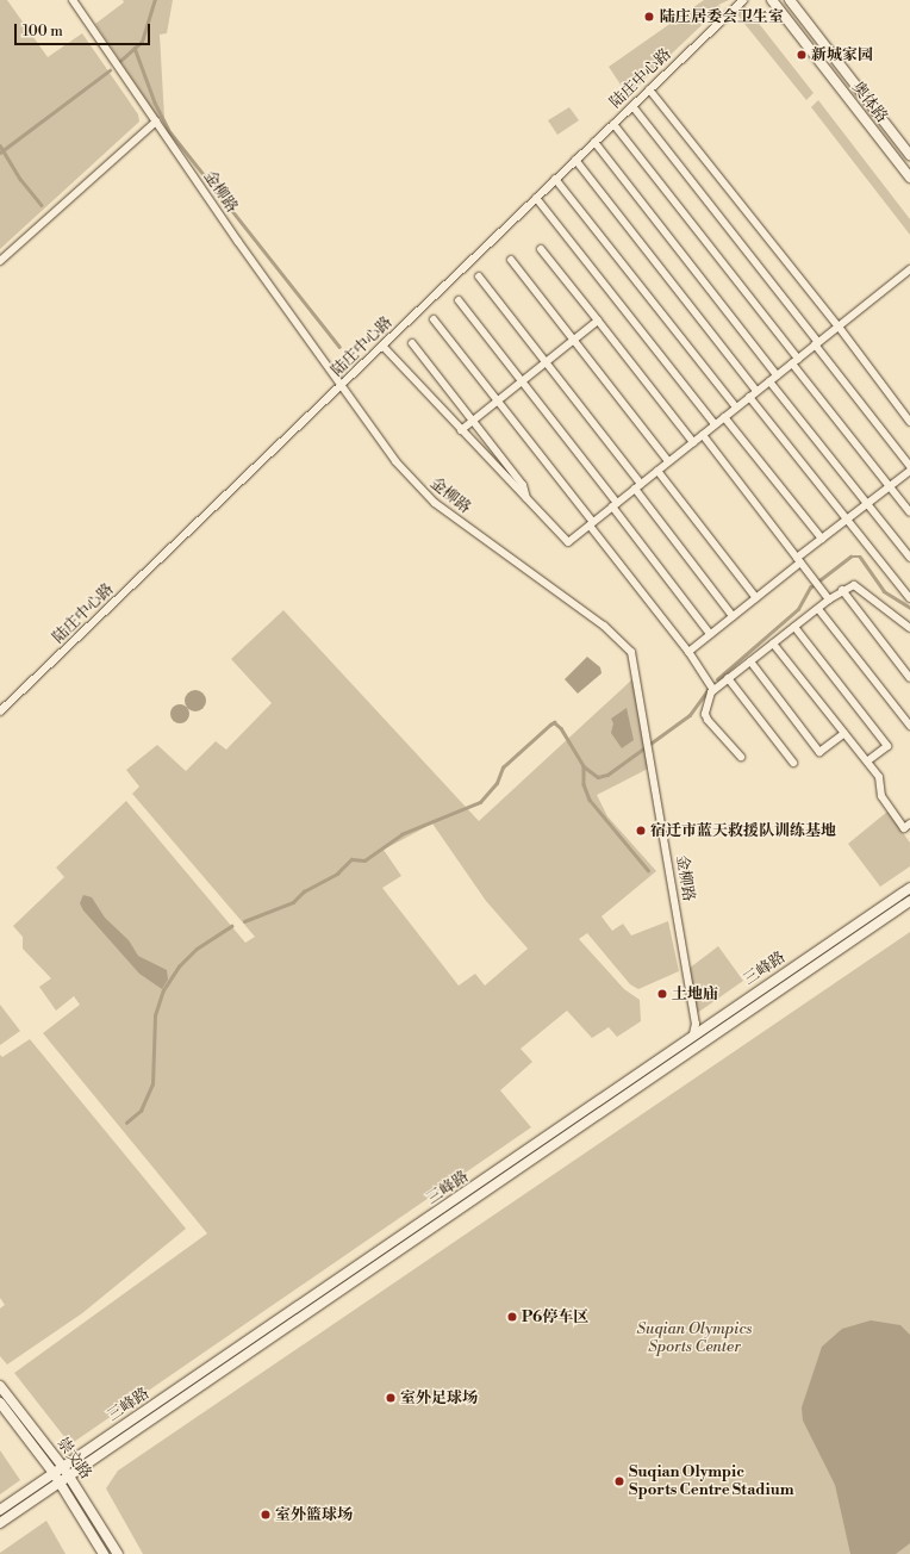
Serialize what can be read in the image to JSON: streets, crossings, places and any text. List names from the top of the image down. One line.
{"streets":{"main road":["奥体路","三峰路","崇文路"],"street":["陆庄中心路","金柳路"]},"crossings":[["陆庄中心路","金柳路"],["金柳路","三峰路"],["三峰路","崇文路"]],"parks":["Suqian Olympics Sports Center"],"places":["陆庄居委会卫生室","新城家园","宿迁市蓝天救援队训练基地","土地庙","P6停车区","室外足球场","Suqian Olympic Sports Centre Stadium","室外篮球场"],"scale_bar":"100 m"}
